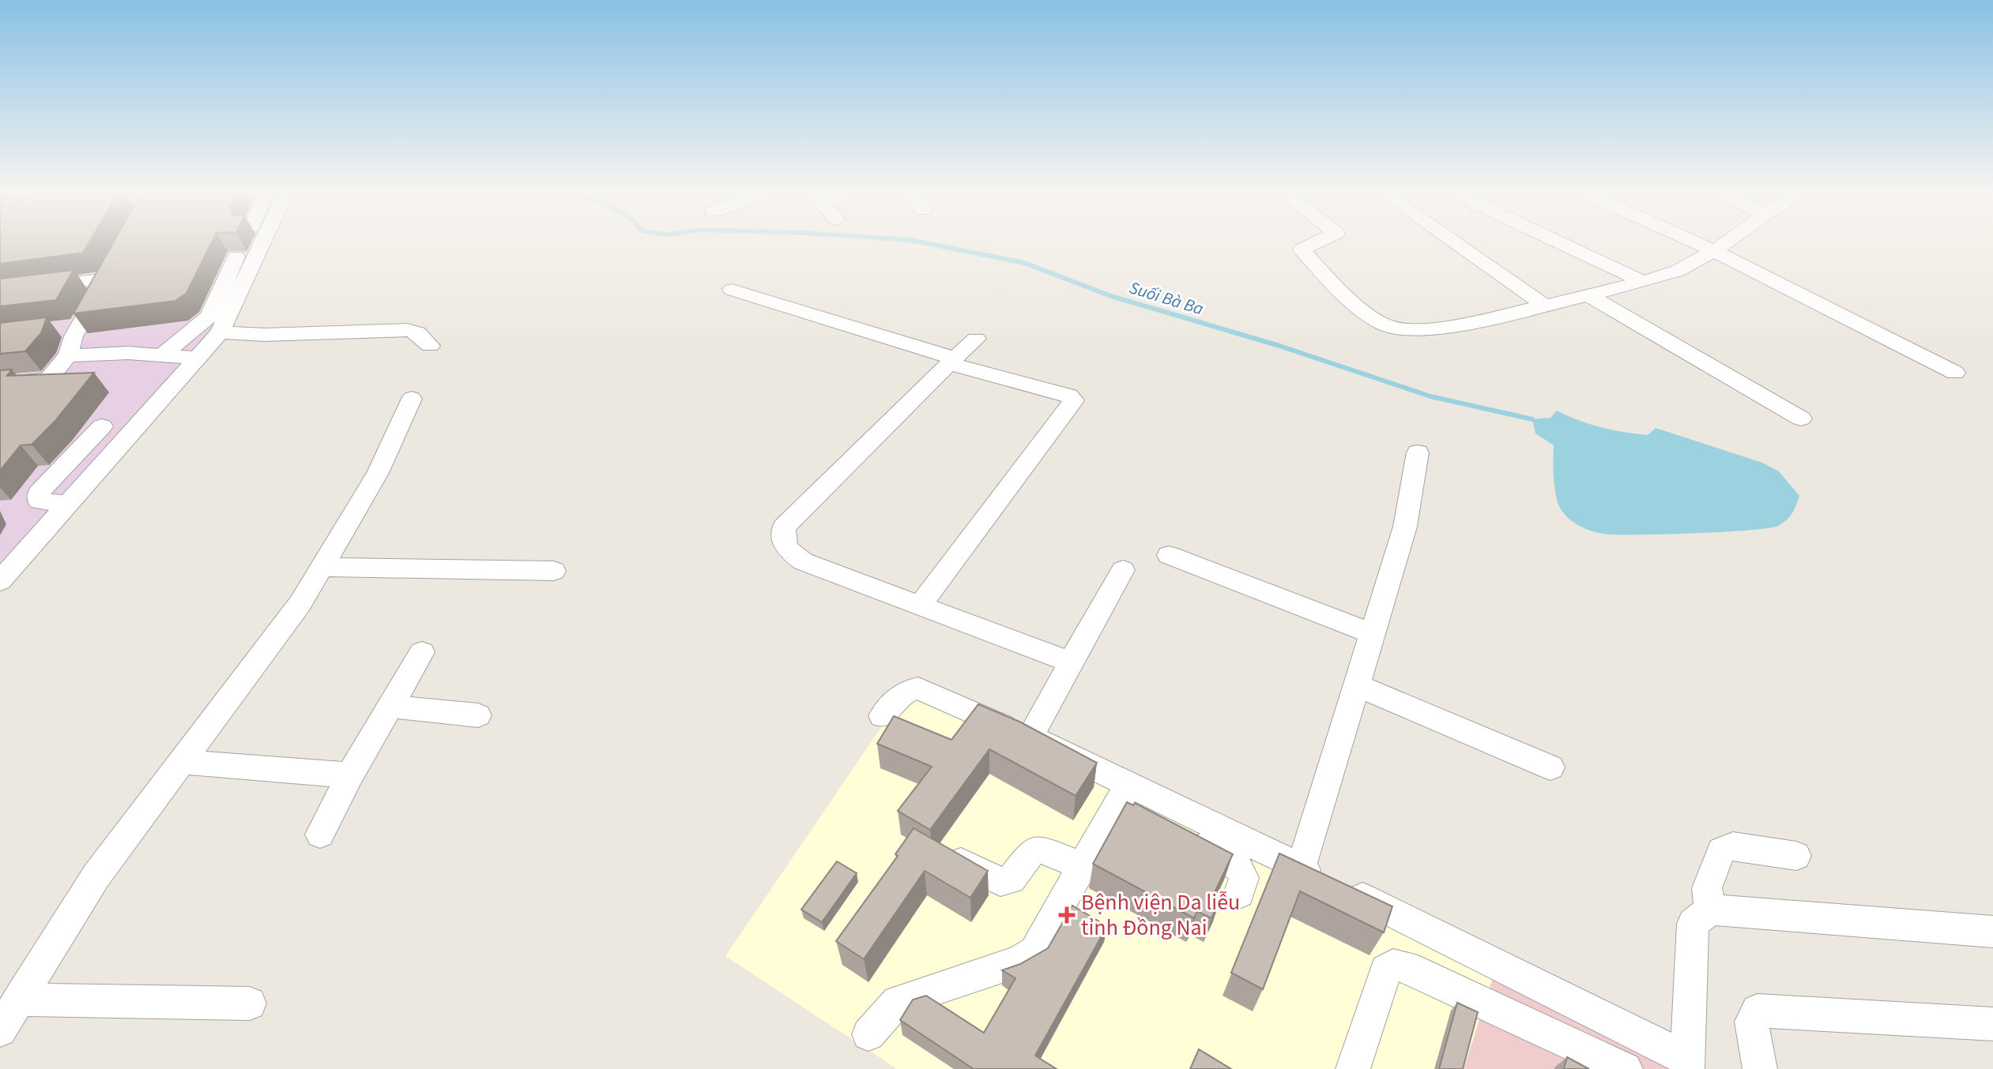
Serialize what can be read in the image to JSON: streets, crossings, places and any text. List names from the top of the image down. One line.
{"water":["Suối Bà Ba"],"places":{"health":["Bệnh viện Da liễu tỉnh Đồng Nai"]}}
